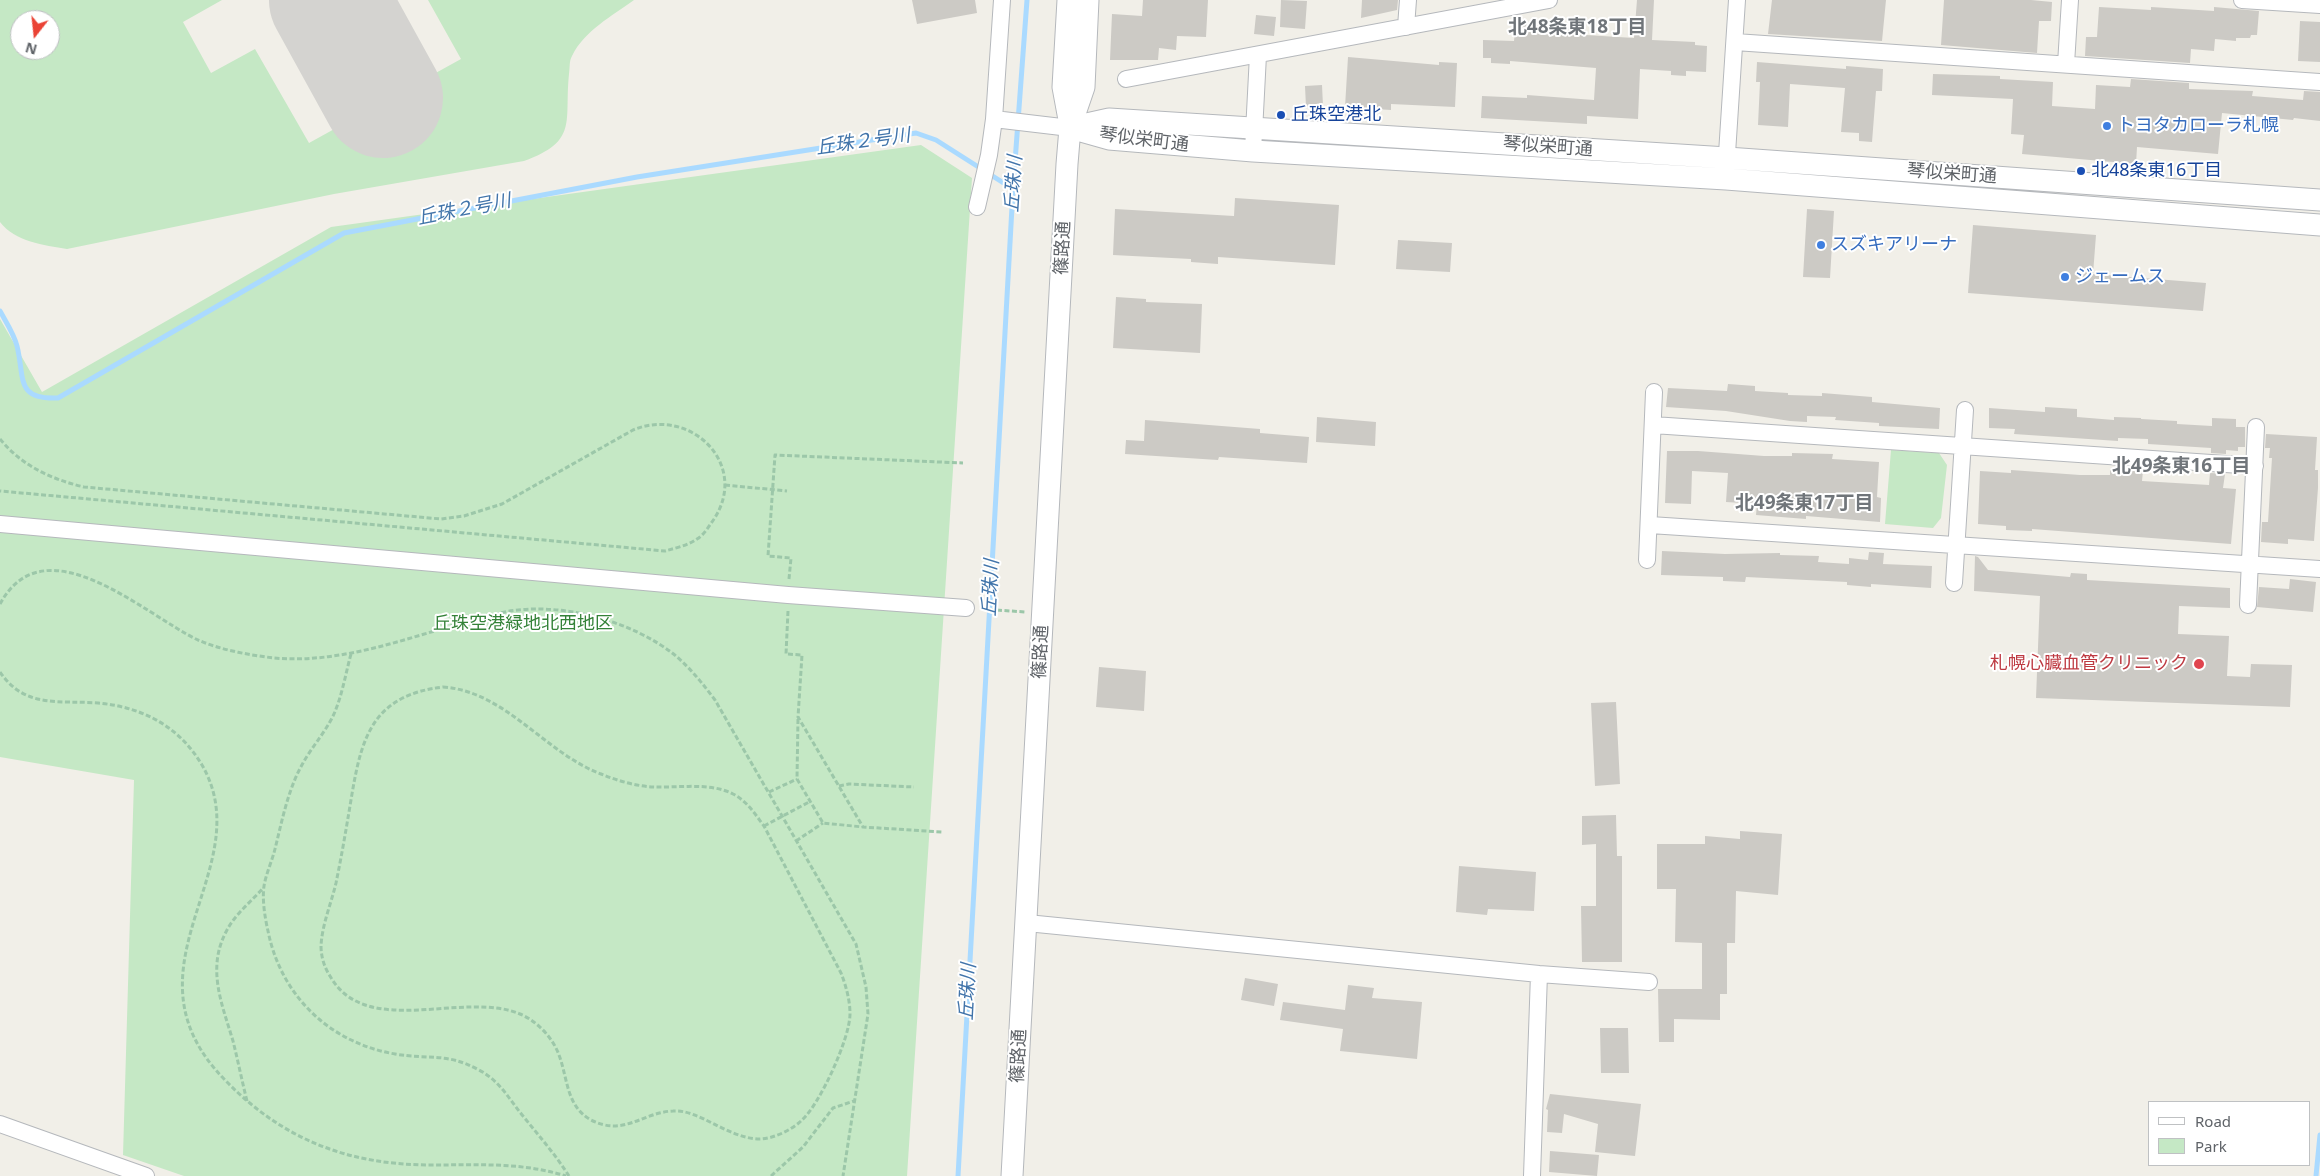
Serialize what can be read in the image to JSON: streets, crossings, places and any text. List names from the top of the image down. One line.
{"streets":{"street":["琴似栄町通","篠路通"]},"crossings":[["琴似栄町通","篠路通"]],"districts":["北48条東18丁目","北49条東16丁目","北49条東17丁目"],"water":["丘珠２号川","丘珠川"],"parks":["丘珠空港緑地北西地区"],"places":["丘珠空港北","トヨタカローラ札幌","北48条東16丁目","スズキアリーナ","ジェームス","札幌心臓血管クリニック"],"legend":["Road","Park"],"north":"bottom"}
